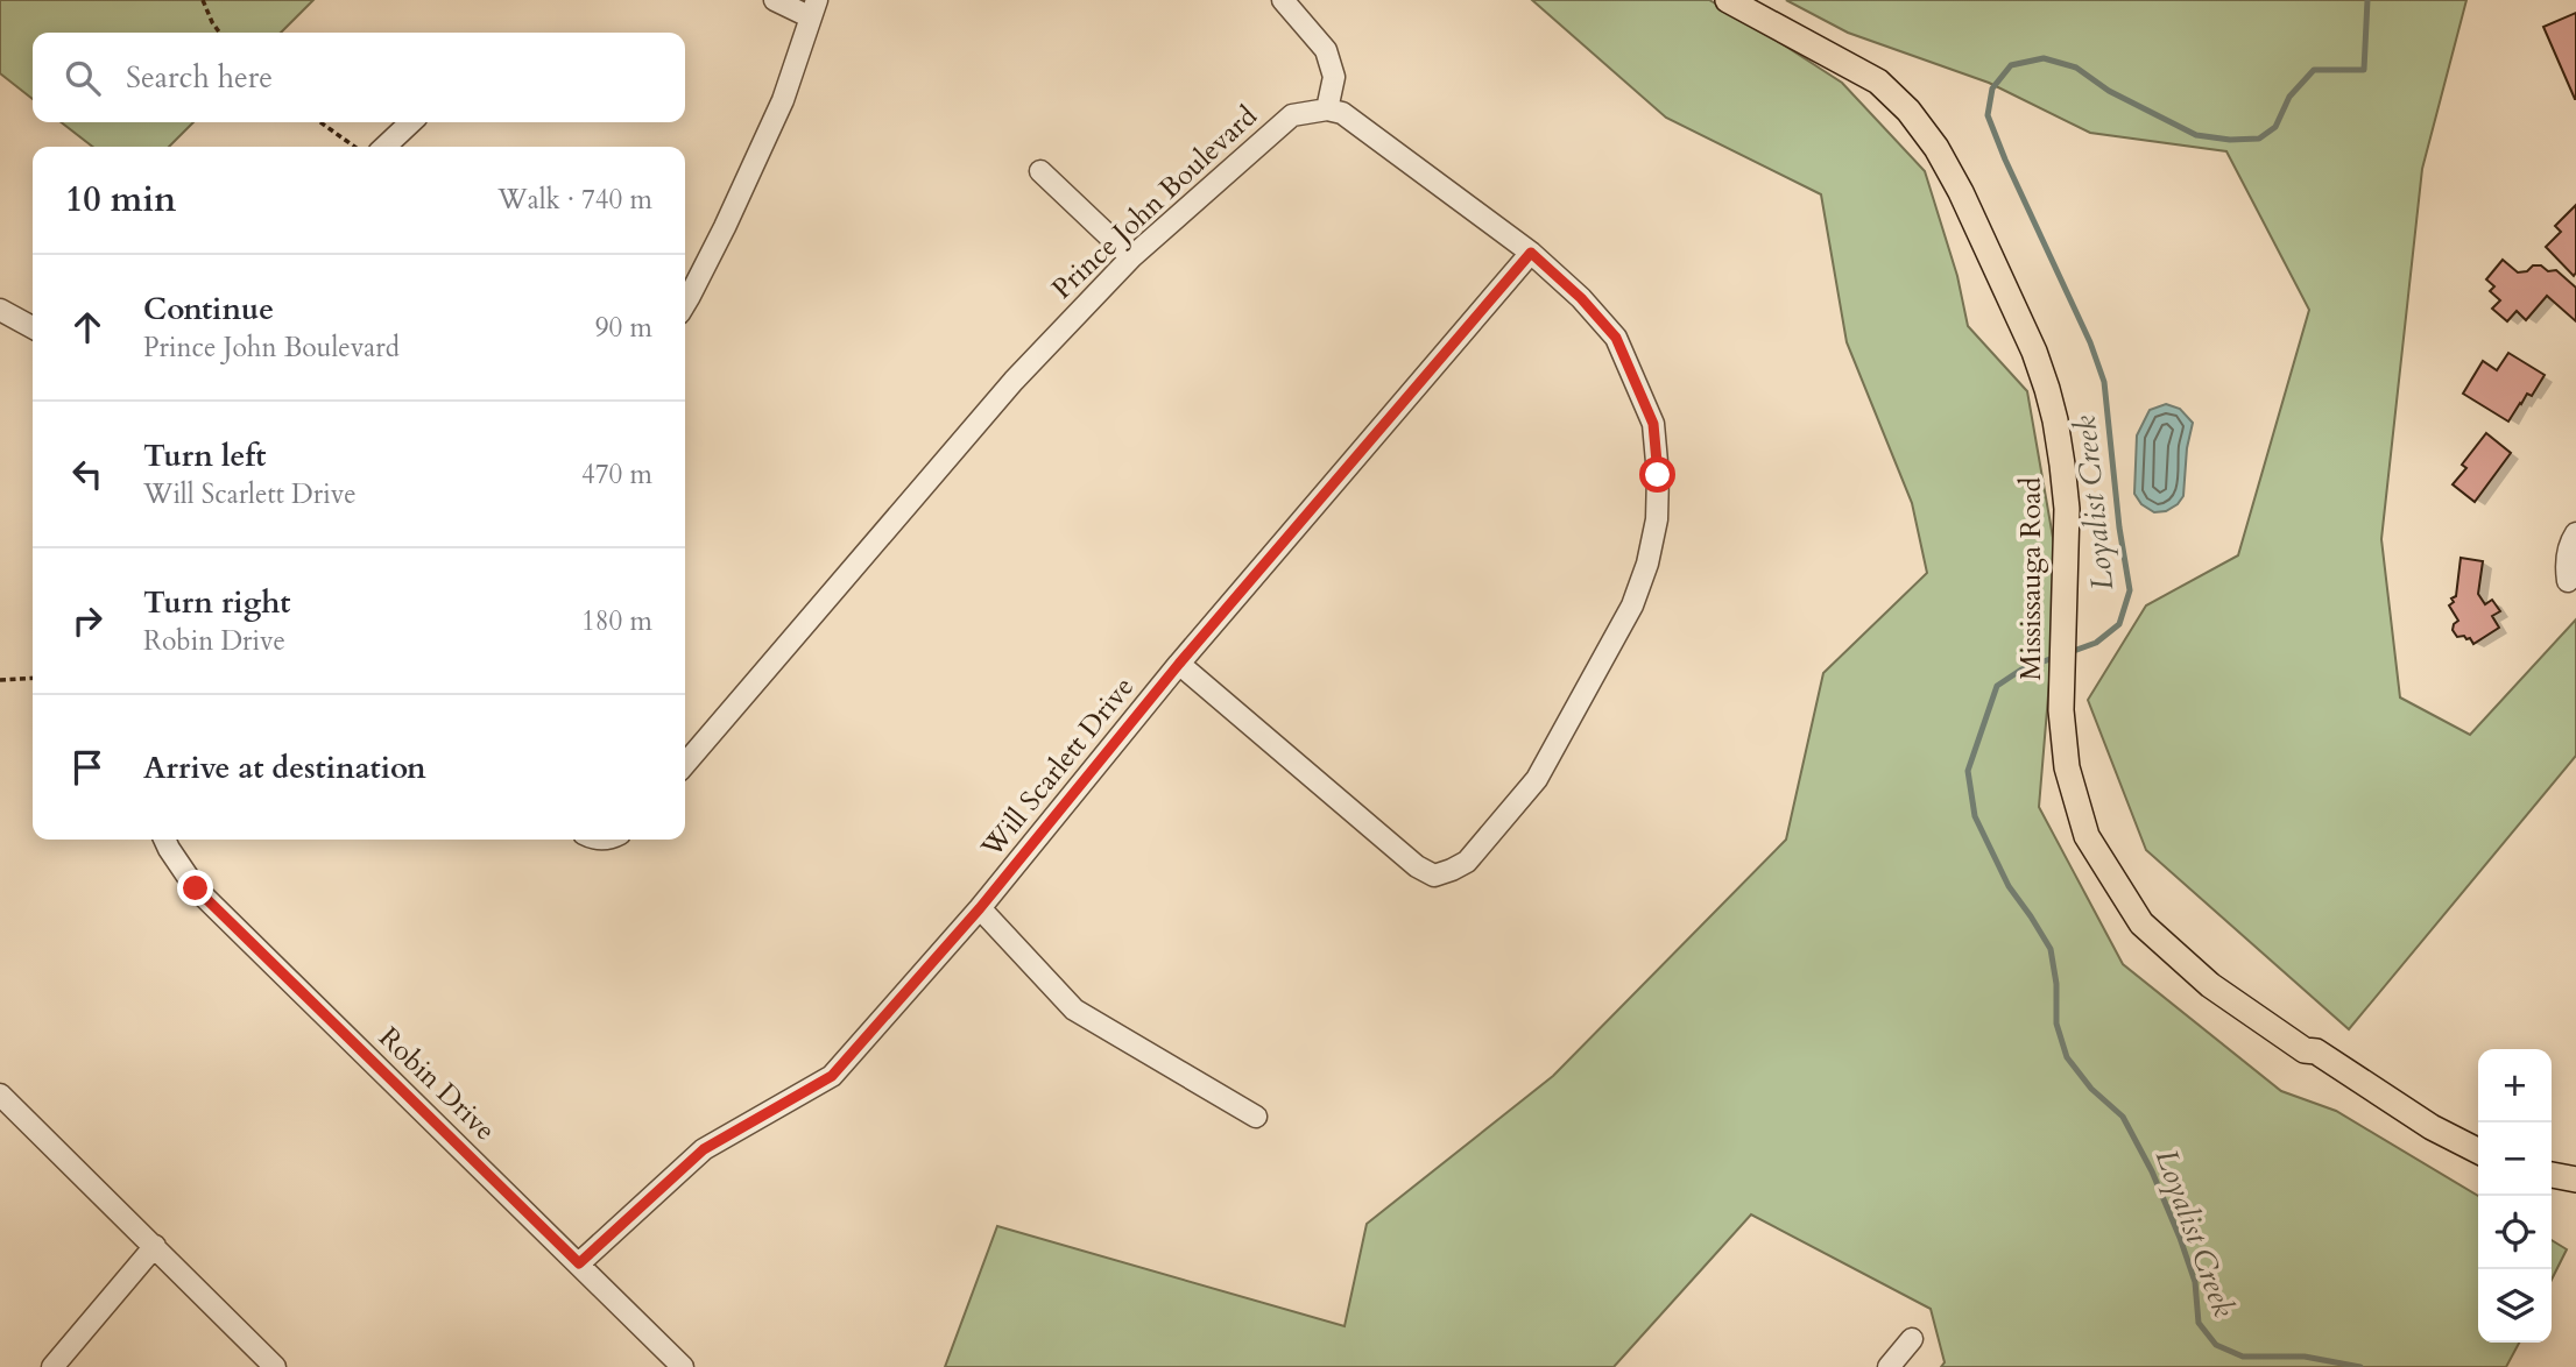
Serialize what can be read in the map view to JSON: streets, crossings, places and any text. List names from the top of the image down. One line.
{"streets":{"main road":["Mississauga Road"],"street":["Prince John Boulevard","Will Scarlett Drive","Robin Drive"]},"crossings":[["Will Scarlett Drive","Robin Drive"]],"water":["Loyalist Creek"],"page":{"search":"Search here","heading":["10 min","Walk · 740 m"],"list":[["Continue","Prince John Boulevard","90 m"],["Turn left","Will Scarlett Drive","470 m"],["Turn right","Robin Drive","180 m"],"Arrive at destination"],"map_buttons":["+","−"]}}
